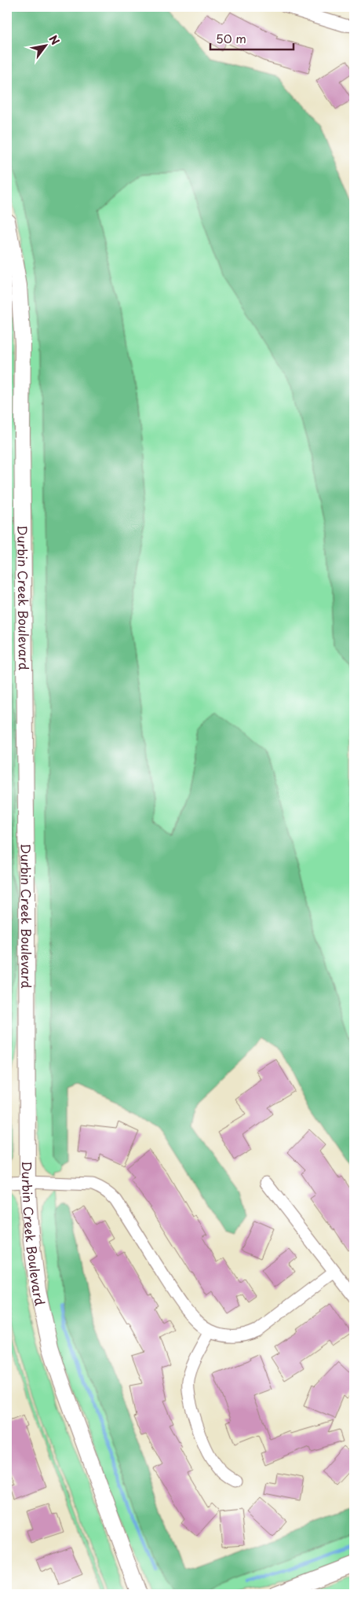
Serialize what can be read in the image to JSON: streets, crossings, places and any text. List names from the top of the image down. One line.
{"streets":{"street":["Durbin Creek Boulevard"]},"scale_bar":"50 m","north":"top right"}
